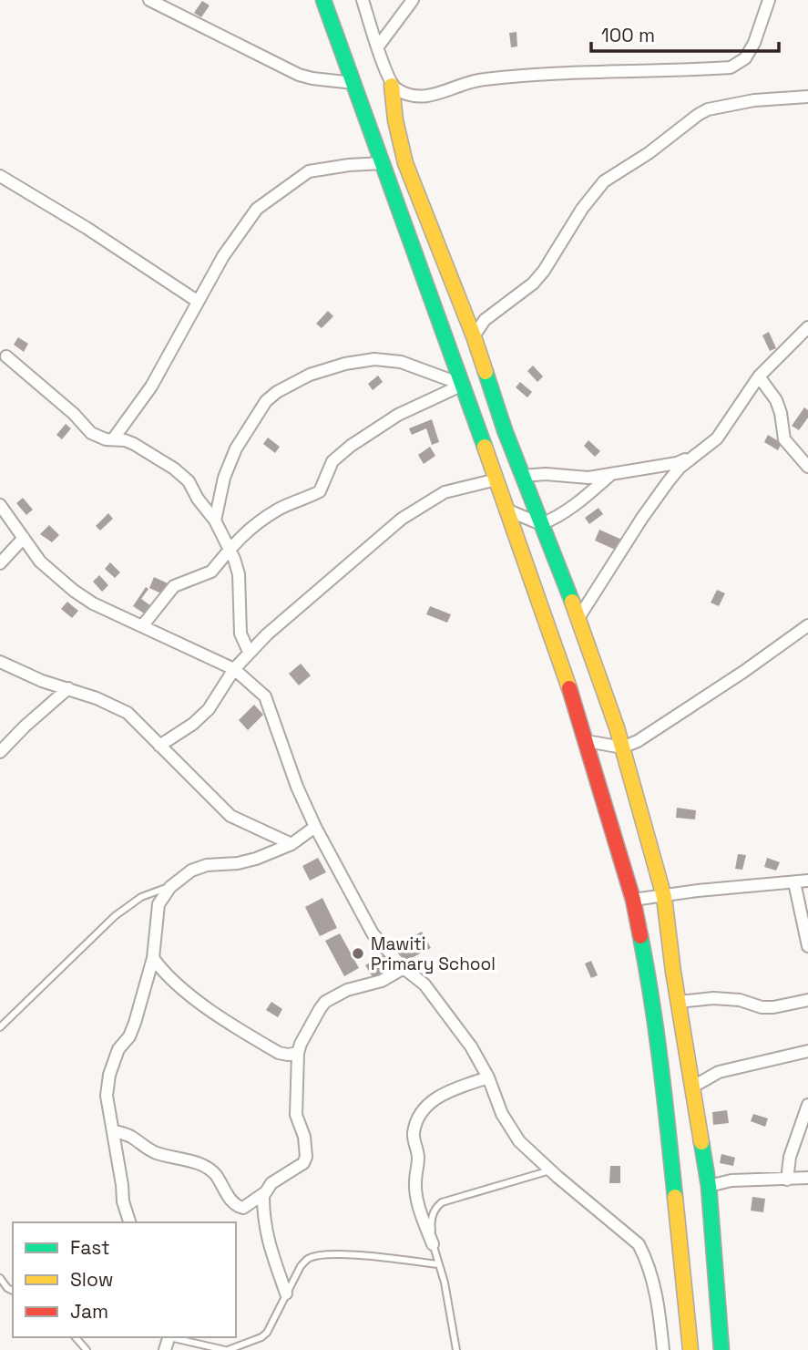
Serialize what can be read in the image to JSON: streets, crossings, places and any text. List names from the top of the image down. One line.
{"places":["Mawiti Primary School"],"legend":["Fast","Slow","Jam"],"scale_bar":"100 m"}
